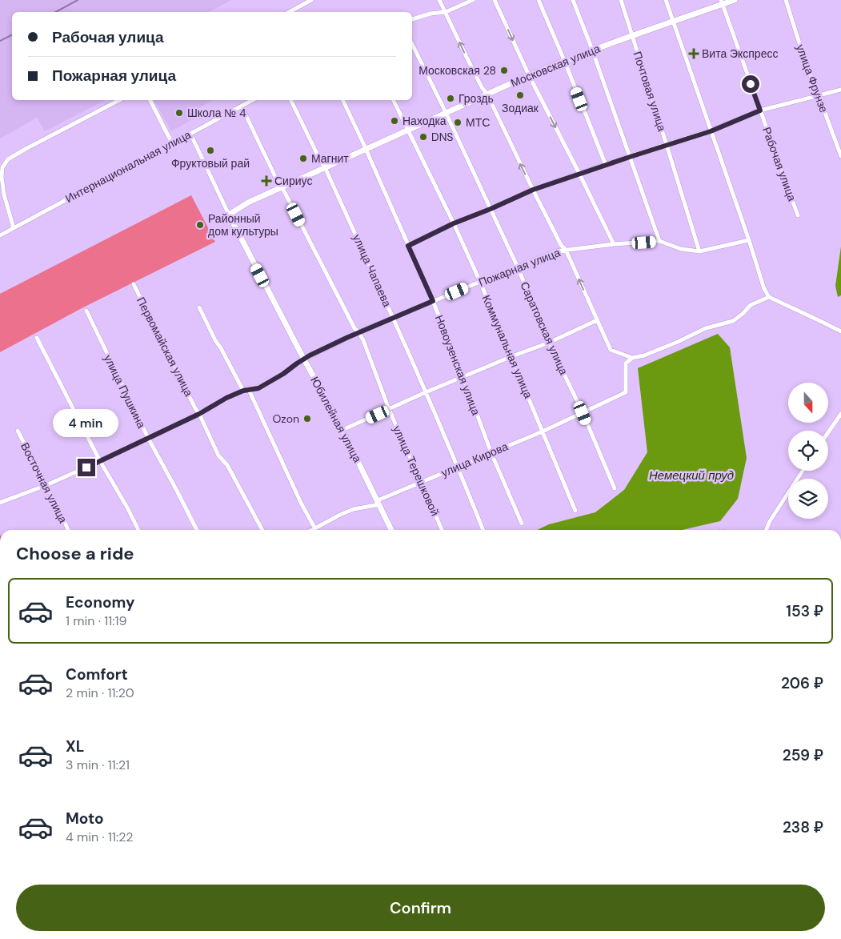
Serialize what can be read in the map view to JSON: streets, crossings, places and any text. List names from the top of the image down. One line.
{"streets":{"main road":["Московская улица","Юбилейная улица"],"street":["улица Фрунзе","Почтовая улица","Рабочая улица","Интернациональная улица","Пожарная улица","улица Чапаева","Саратовская улица","Первомайская улица","Коммунальная улица","Новоузенская улица","улица Пушкина","улица Кирова","улица Терешковой","Восточная улица"]},"crossings":[["Московская улица","Почтовая улица"],["Московская улица","Рабочая улица"],["Московская улица","улица Чапаева"],["Московская улица","Саратовская улица"],["Московская улица","Коммунальная улица"],["Московская улица","Новоузенская улица"],["Московская улица","Юбилейная улица"],["Московская улица","улица Терешковой"],["Почтовая улица","Пожарная улица"],["Интернациональная улица","Юбилейная улица"],["Интернациональная улица","улица Терешковой"],["Пожарная улица","улица Чапаева"],["Пожарная улица","Саратовская улица"],["Пожарная улица","Первомайская улица"],["Пожарная улица","Коммунальная улица"],["Пожарная улица","Новоузенская улица"],["Пожарная улица","улица Пушкина"],["Пожарная улица","Юбилейная улица"],["Пожарная улица","улица Терешковой"],["Пожарная улица","Восточная улица"],["улица Чапаева","улица Кирова"],["Саратовская улица","улица Кирова"],["Коммунальная улица","улица Кирова"],["Новоузенская улица","улица Кирова"],["Юбилейная улица","улица Кирова"],["улица Кирова","улица Терешковой"]],"water":["Немецкий пруд"],"places":{"health":["Вита Экспресс","Сириус"],"other":["Московская 28","Зодиак","Гроздь","Школа № 4","Находка","МТС","DNS","Фруктовый рай","Магнит","Районный дом культуры","Ozon"]},"north":"bottom","page":{"banner":["Рабочая улица","Пожарная улица"],"bubble":"4 min","heading":"Choose a ride","list":[{"name":"Economy","note":"1 min · 11:19","value":"153 ₽"},{"name":"Comfort","note":"2 min · 11:20","value":"206 ₽"},{"name":"XL","note":"3 min · 11:21","value":"259 ₽"},{"name":"Moto","note":"4 min · 11:22","value":"238 ₽"}],"buttons":"Confirm"}}
